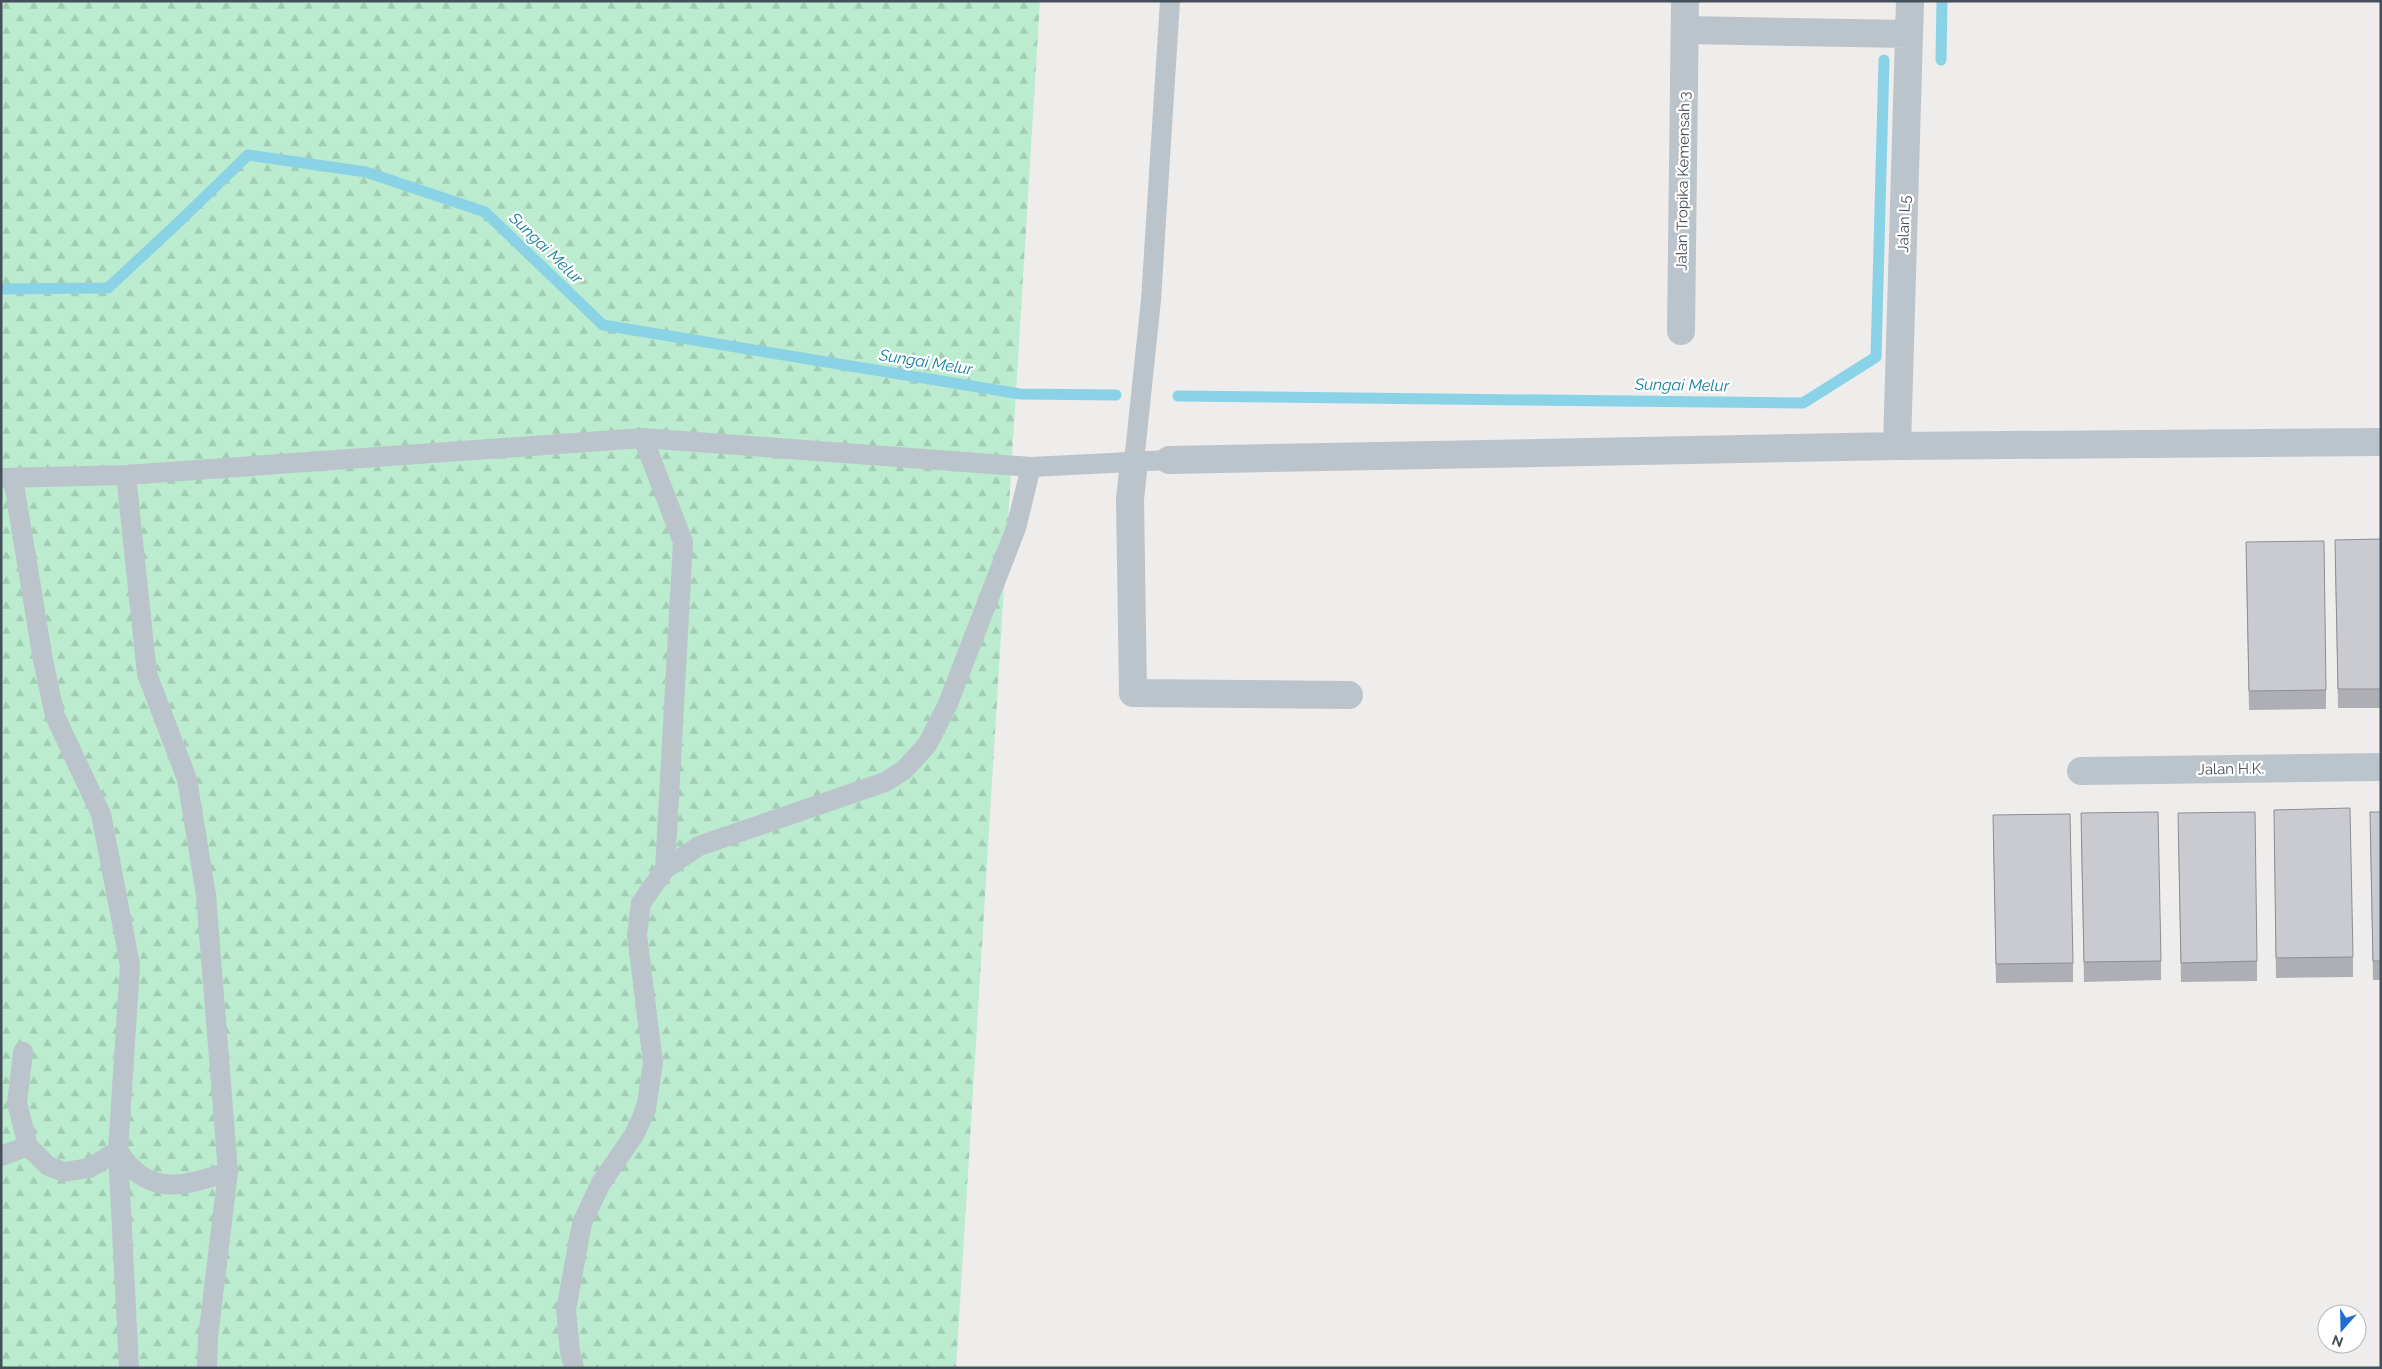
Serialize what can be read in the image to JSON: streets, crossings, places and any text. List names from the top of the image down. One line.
{"streets":{"street":["Jalan Tropika Kemensah 3","Jalan L5","Jalan H.K."]},"water":["Sungai Melur"],"north":"bottom"}
